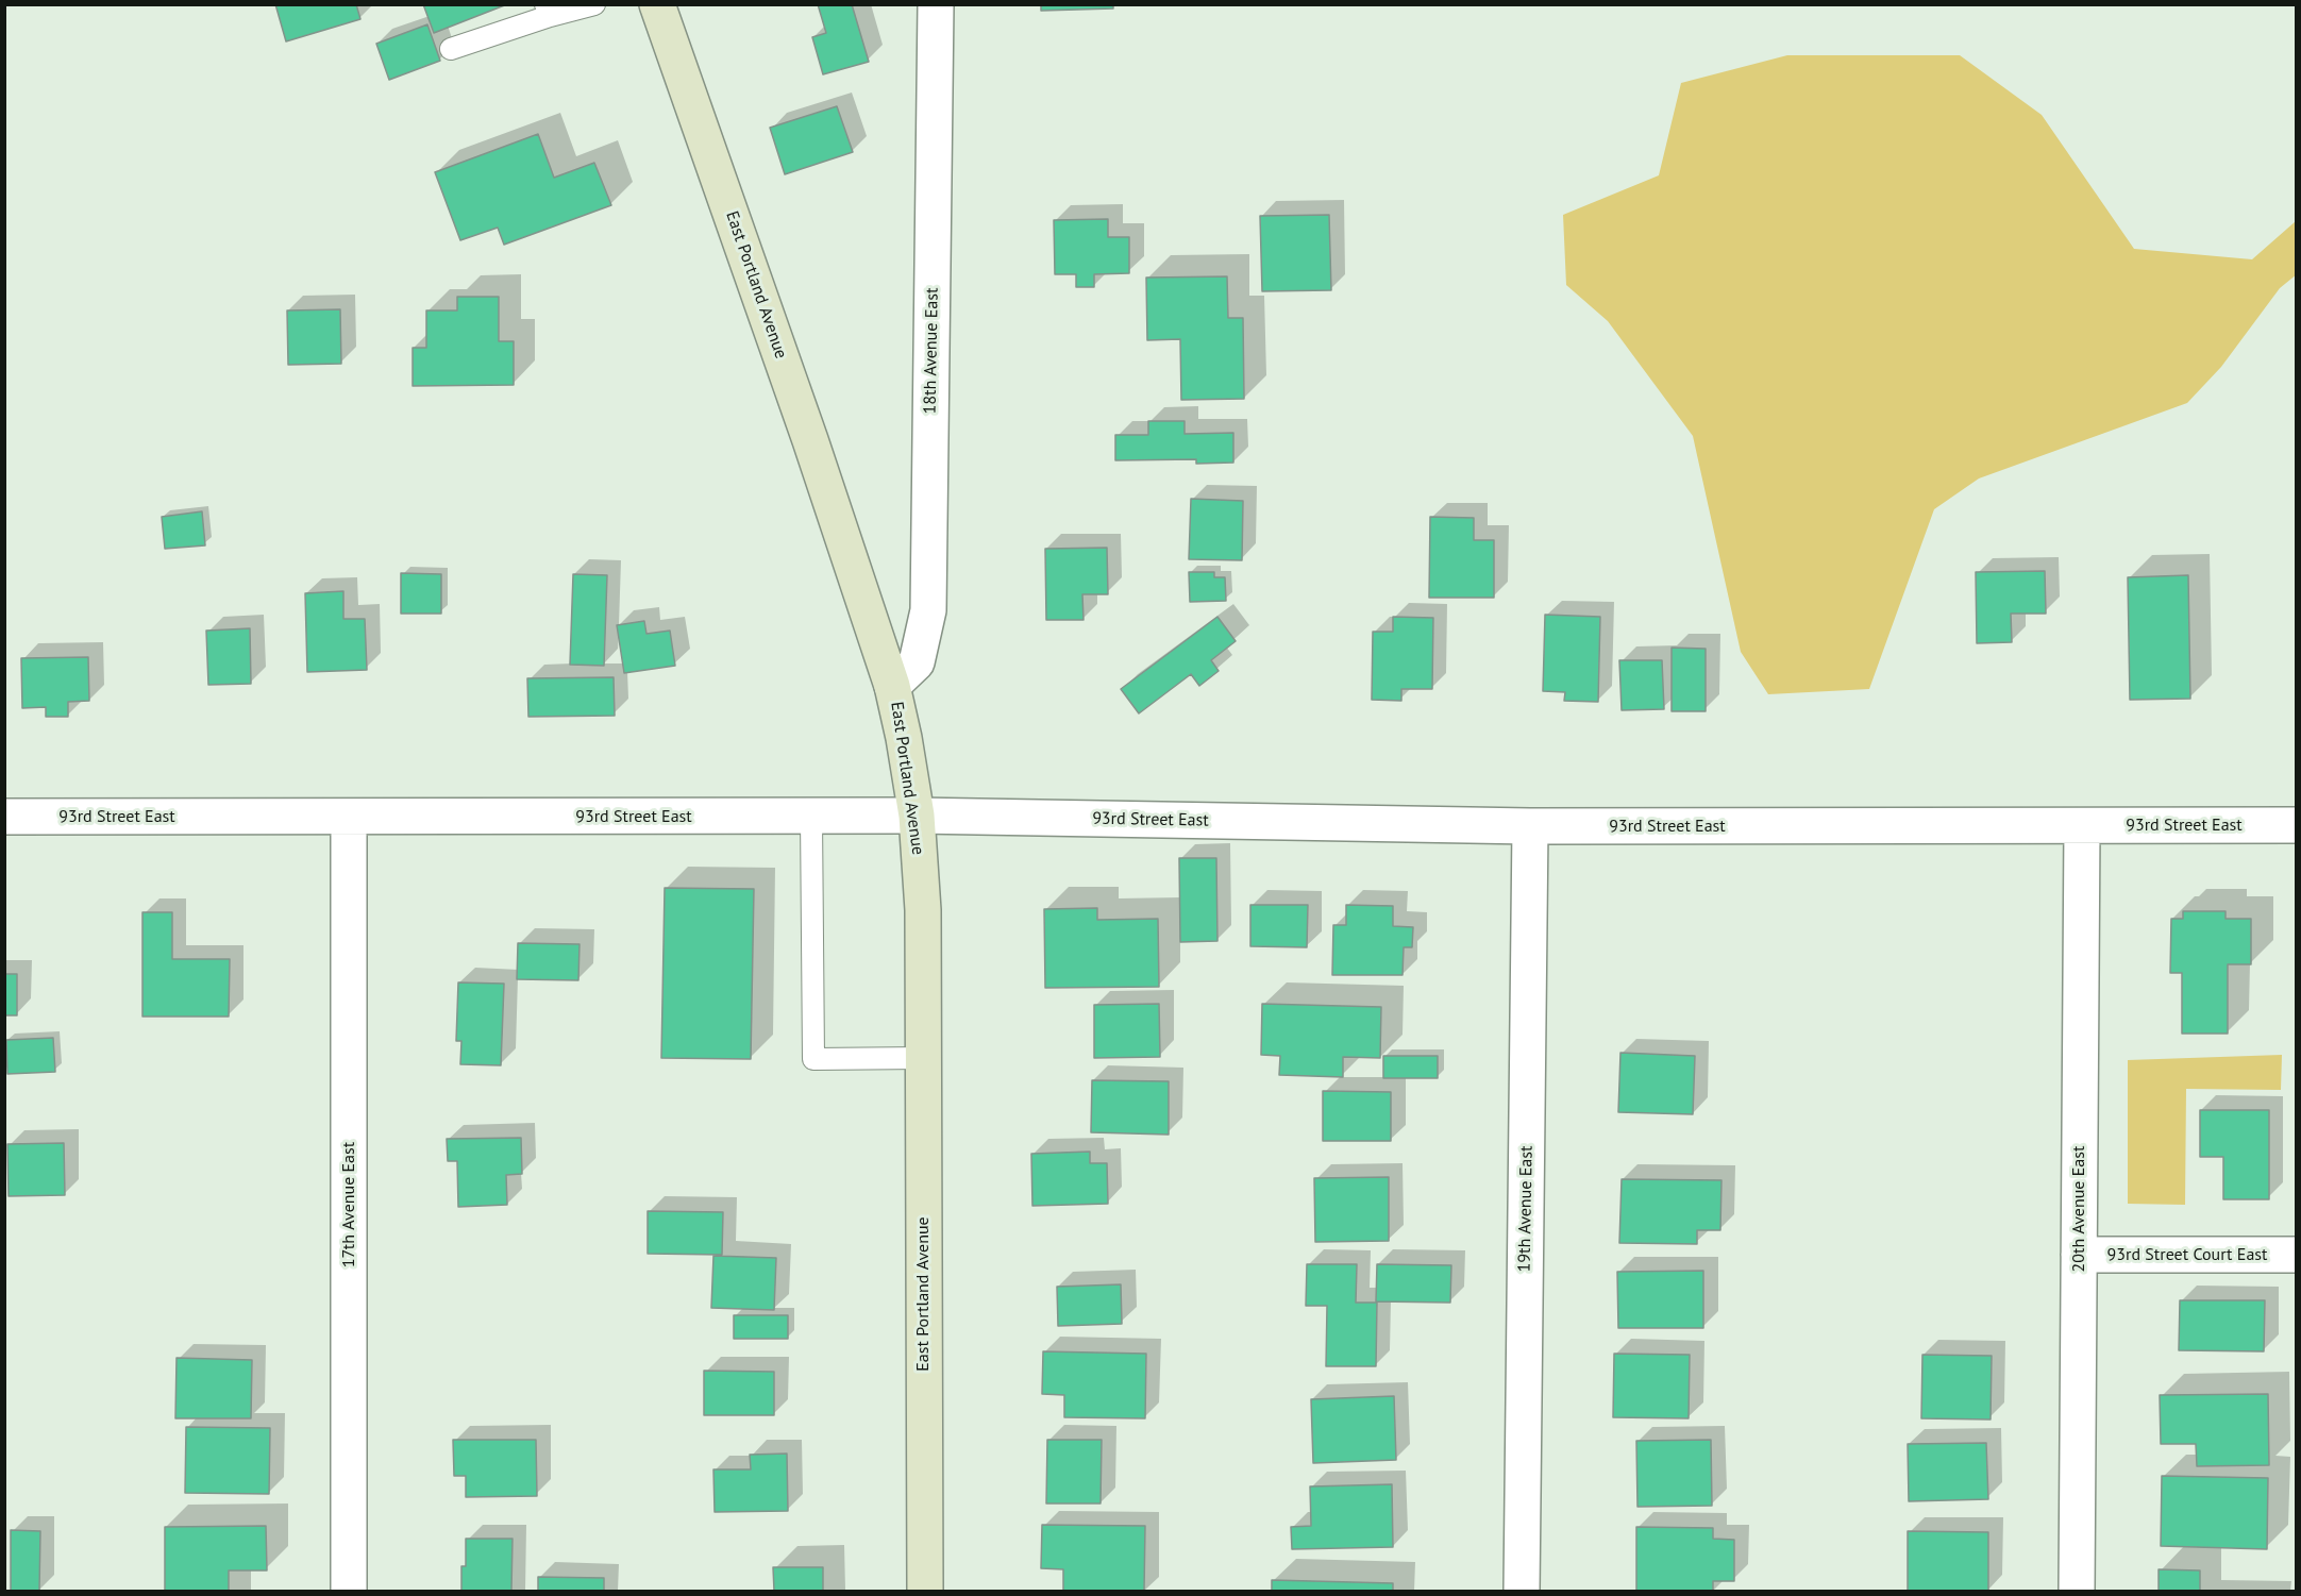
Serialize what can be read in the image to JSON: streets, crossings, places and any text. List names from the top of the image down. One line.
{"streets":{"main road":["East Portland Avenue"],"street":["18th Avenue East","93rd Street East","17th Avenue East","19th Avenue East","20th Avenue East","93rd Street Court East"]},"crossings":[["East Portland Avenue","18th Avenue East"],["East Portland Avenue","93rd Street East"],["93rd Street East","17th Avenue East"],["93rd Street East","19th Avenue East"],["93rd Street East","20th Avenue East"],["20th Avenue East","93rd Street Court East"]]}
